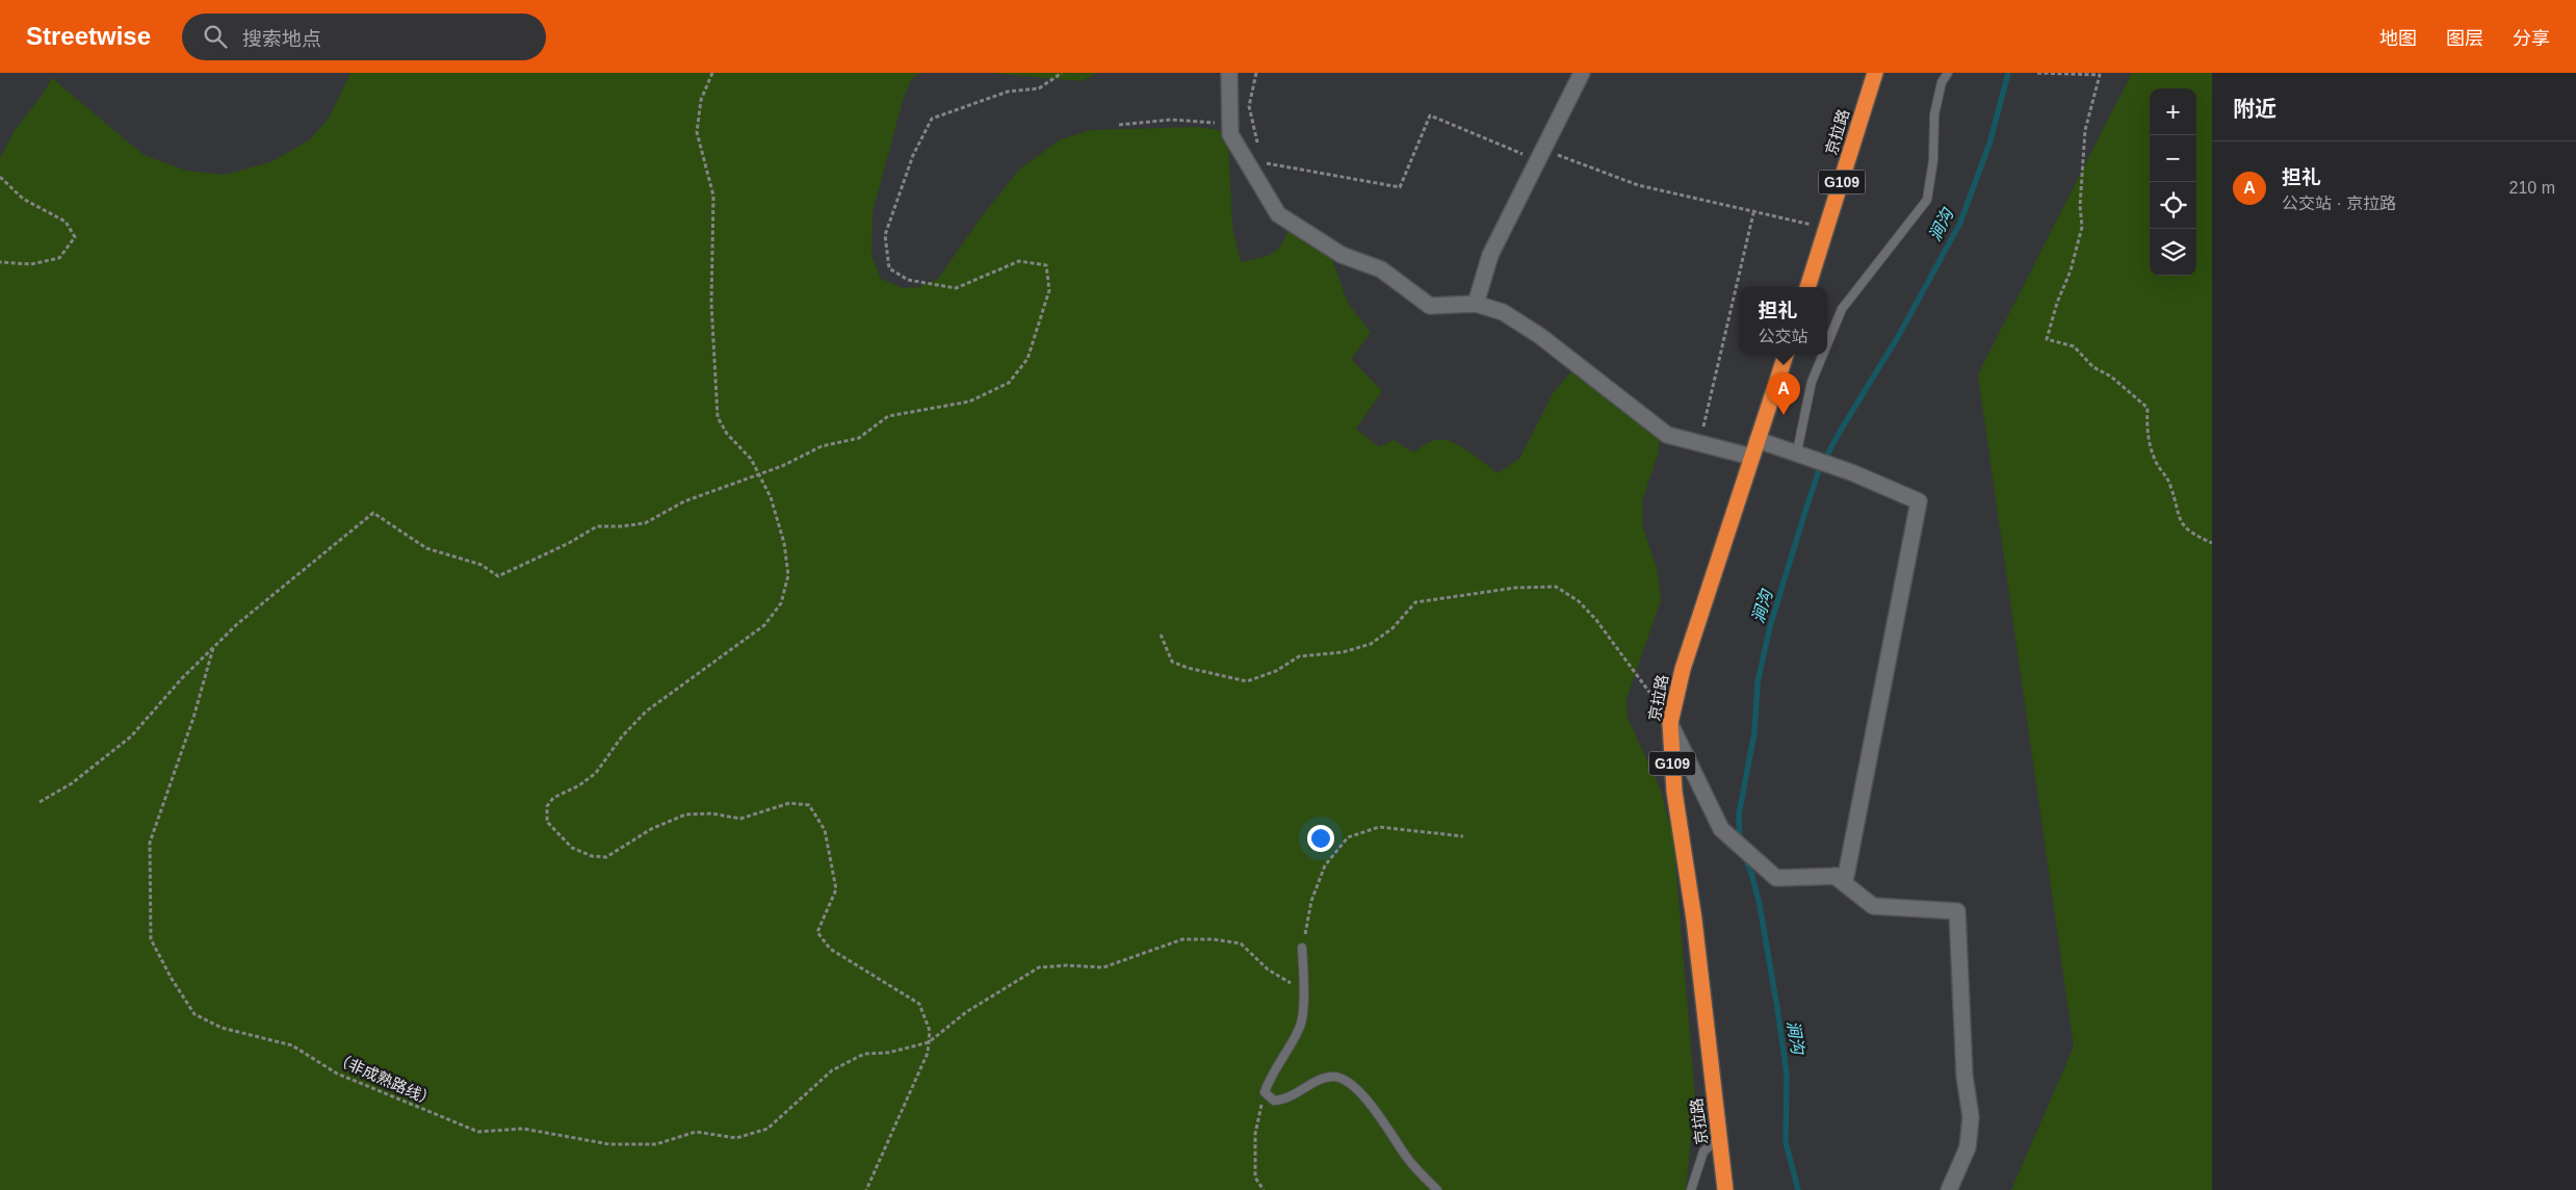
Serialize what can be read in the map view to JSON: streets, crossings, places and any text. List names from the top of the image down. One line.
{"streets":{"highway":["京拉路","G109"],"path":["（非成熟路线）"]},"water":["涧沟"],"page":{"header":"Streetwise","search":"搜索地点","nav":["地图","图层","分享"],"heading":"附近","map_buttons":["+","−"],"list":[{"mark":"A","name":"担礼","note":"公交站 · 京拉路","value":"210 m"}],"popup":["担礼","公交站"],"pins":"A"}}
